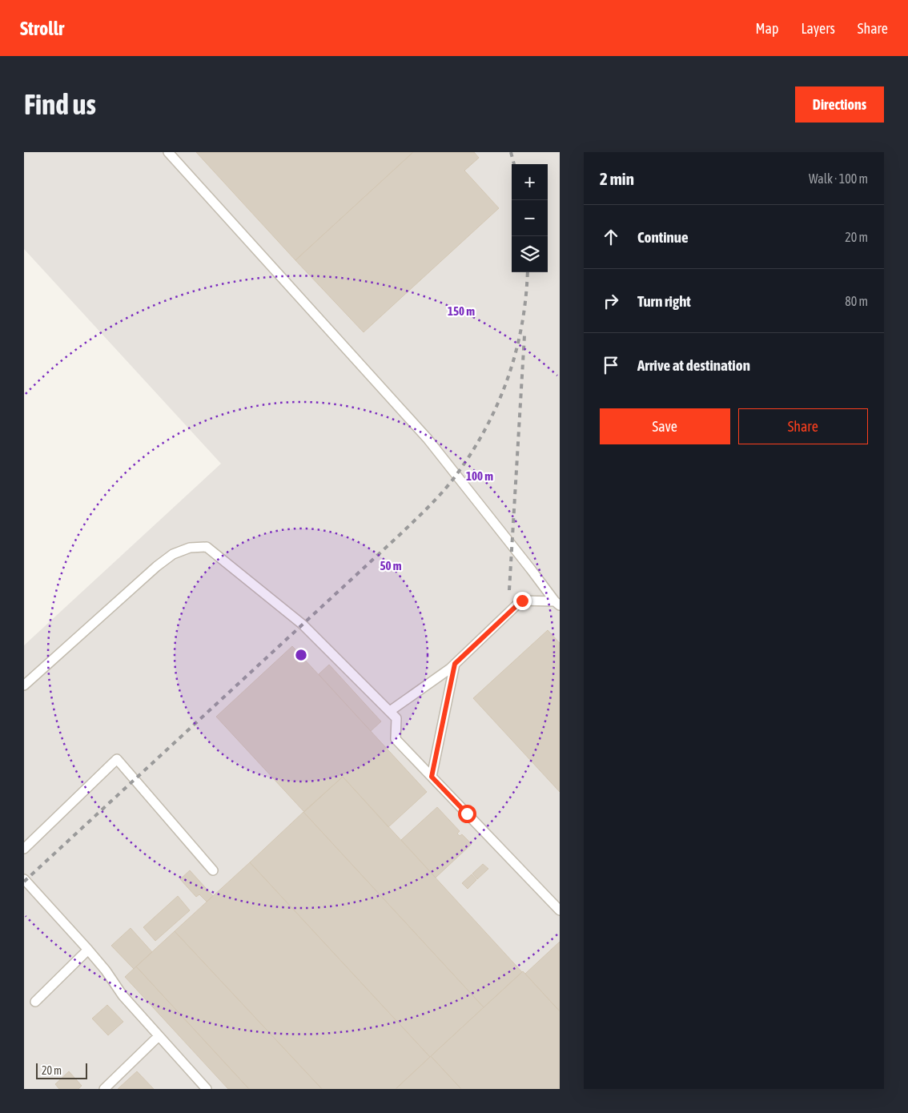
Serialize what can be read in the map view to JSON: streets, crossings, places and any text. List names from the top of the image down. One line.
{"scale_bar":"20 m","page":{"header":"Strollr","nav":["Map","Layers","Share"],"buttons":["Directions",["Save","Share"]],"title":"Find us","heading":["2 min","Walk · 100 m"],"map_buttons":["+","−"],"list":[["Continue","20 m"],["Turn right","80 m"],"Arrive at destination"],"scale":"20 m"},"rings":["150 m","100 m","50 m"]}
